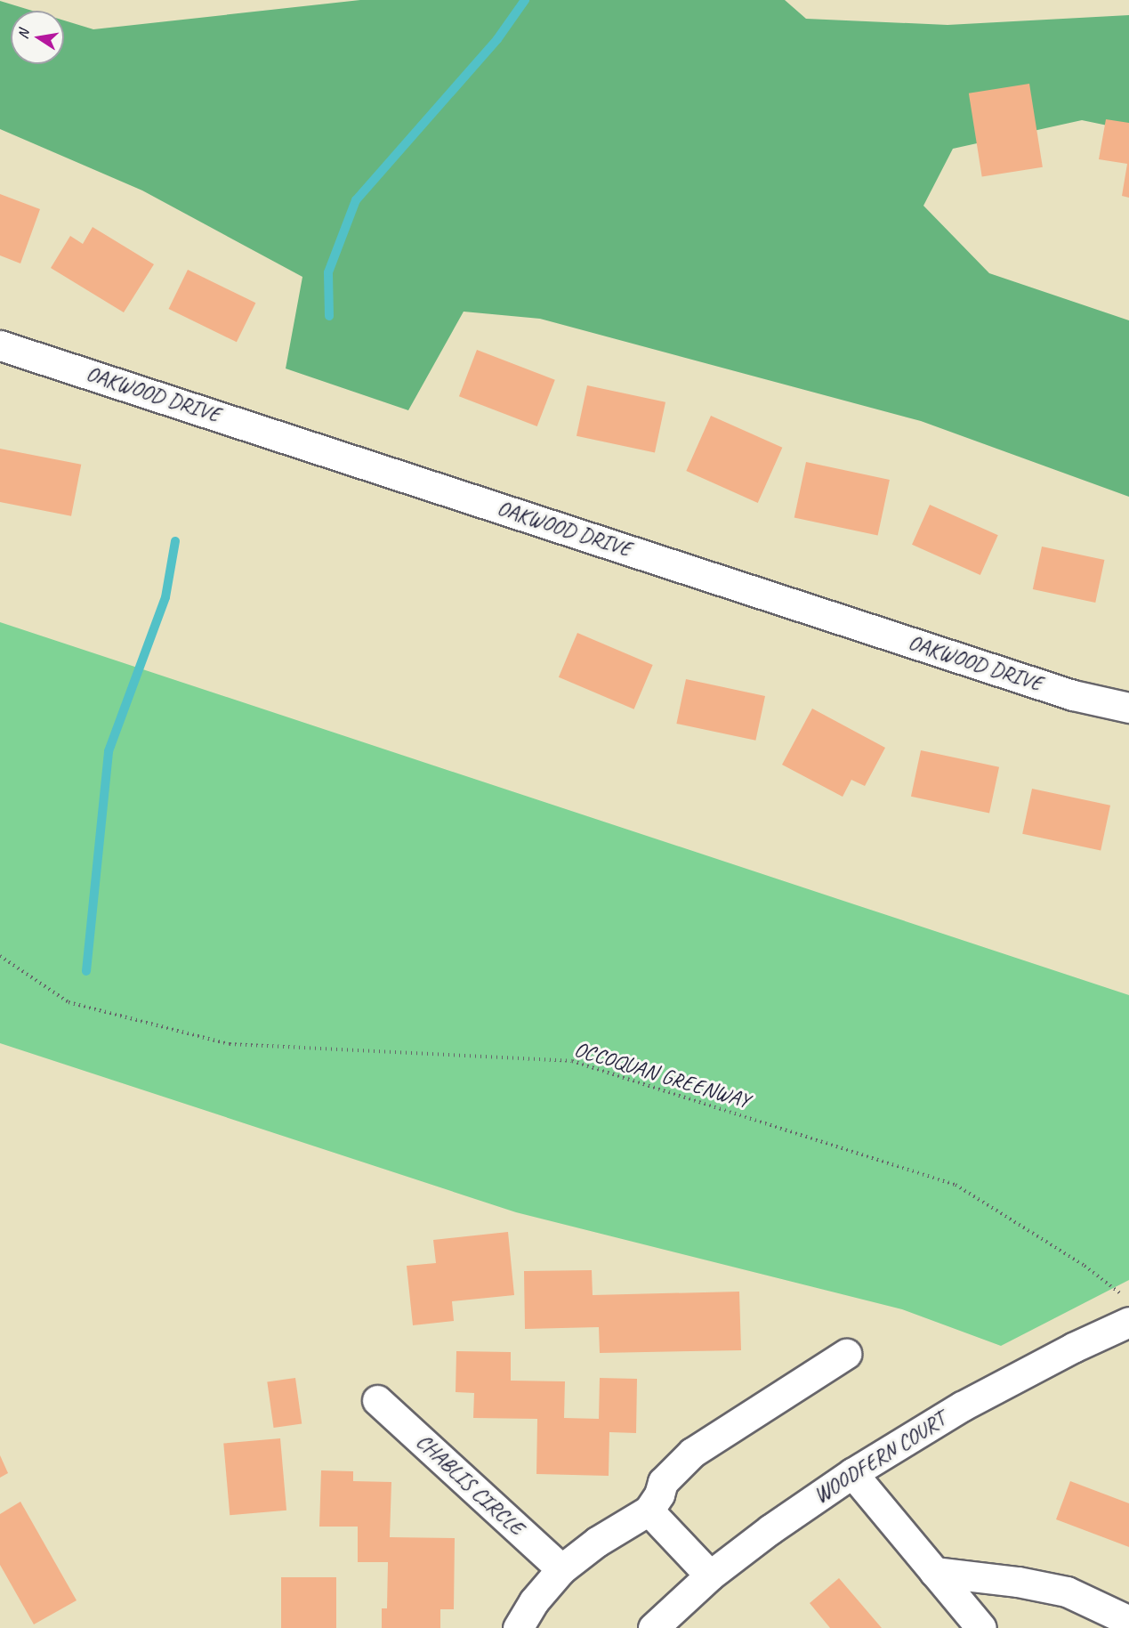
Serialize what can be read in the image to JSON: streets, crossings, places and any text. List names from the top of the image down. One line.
{"streets":{"street":["OAKWOOD DRIVE","WOODFERN COURT","CHABLIS CIRCLE"],"path":["OCCOQUAN GREENWAY"]},"crossings":[["OCCOQUAN GREENWAY","WOODFERN COURT"]],"north":"left"}
